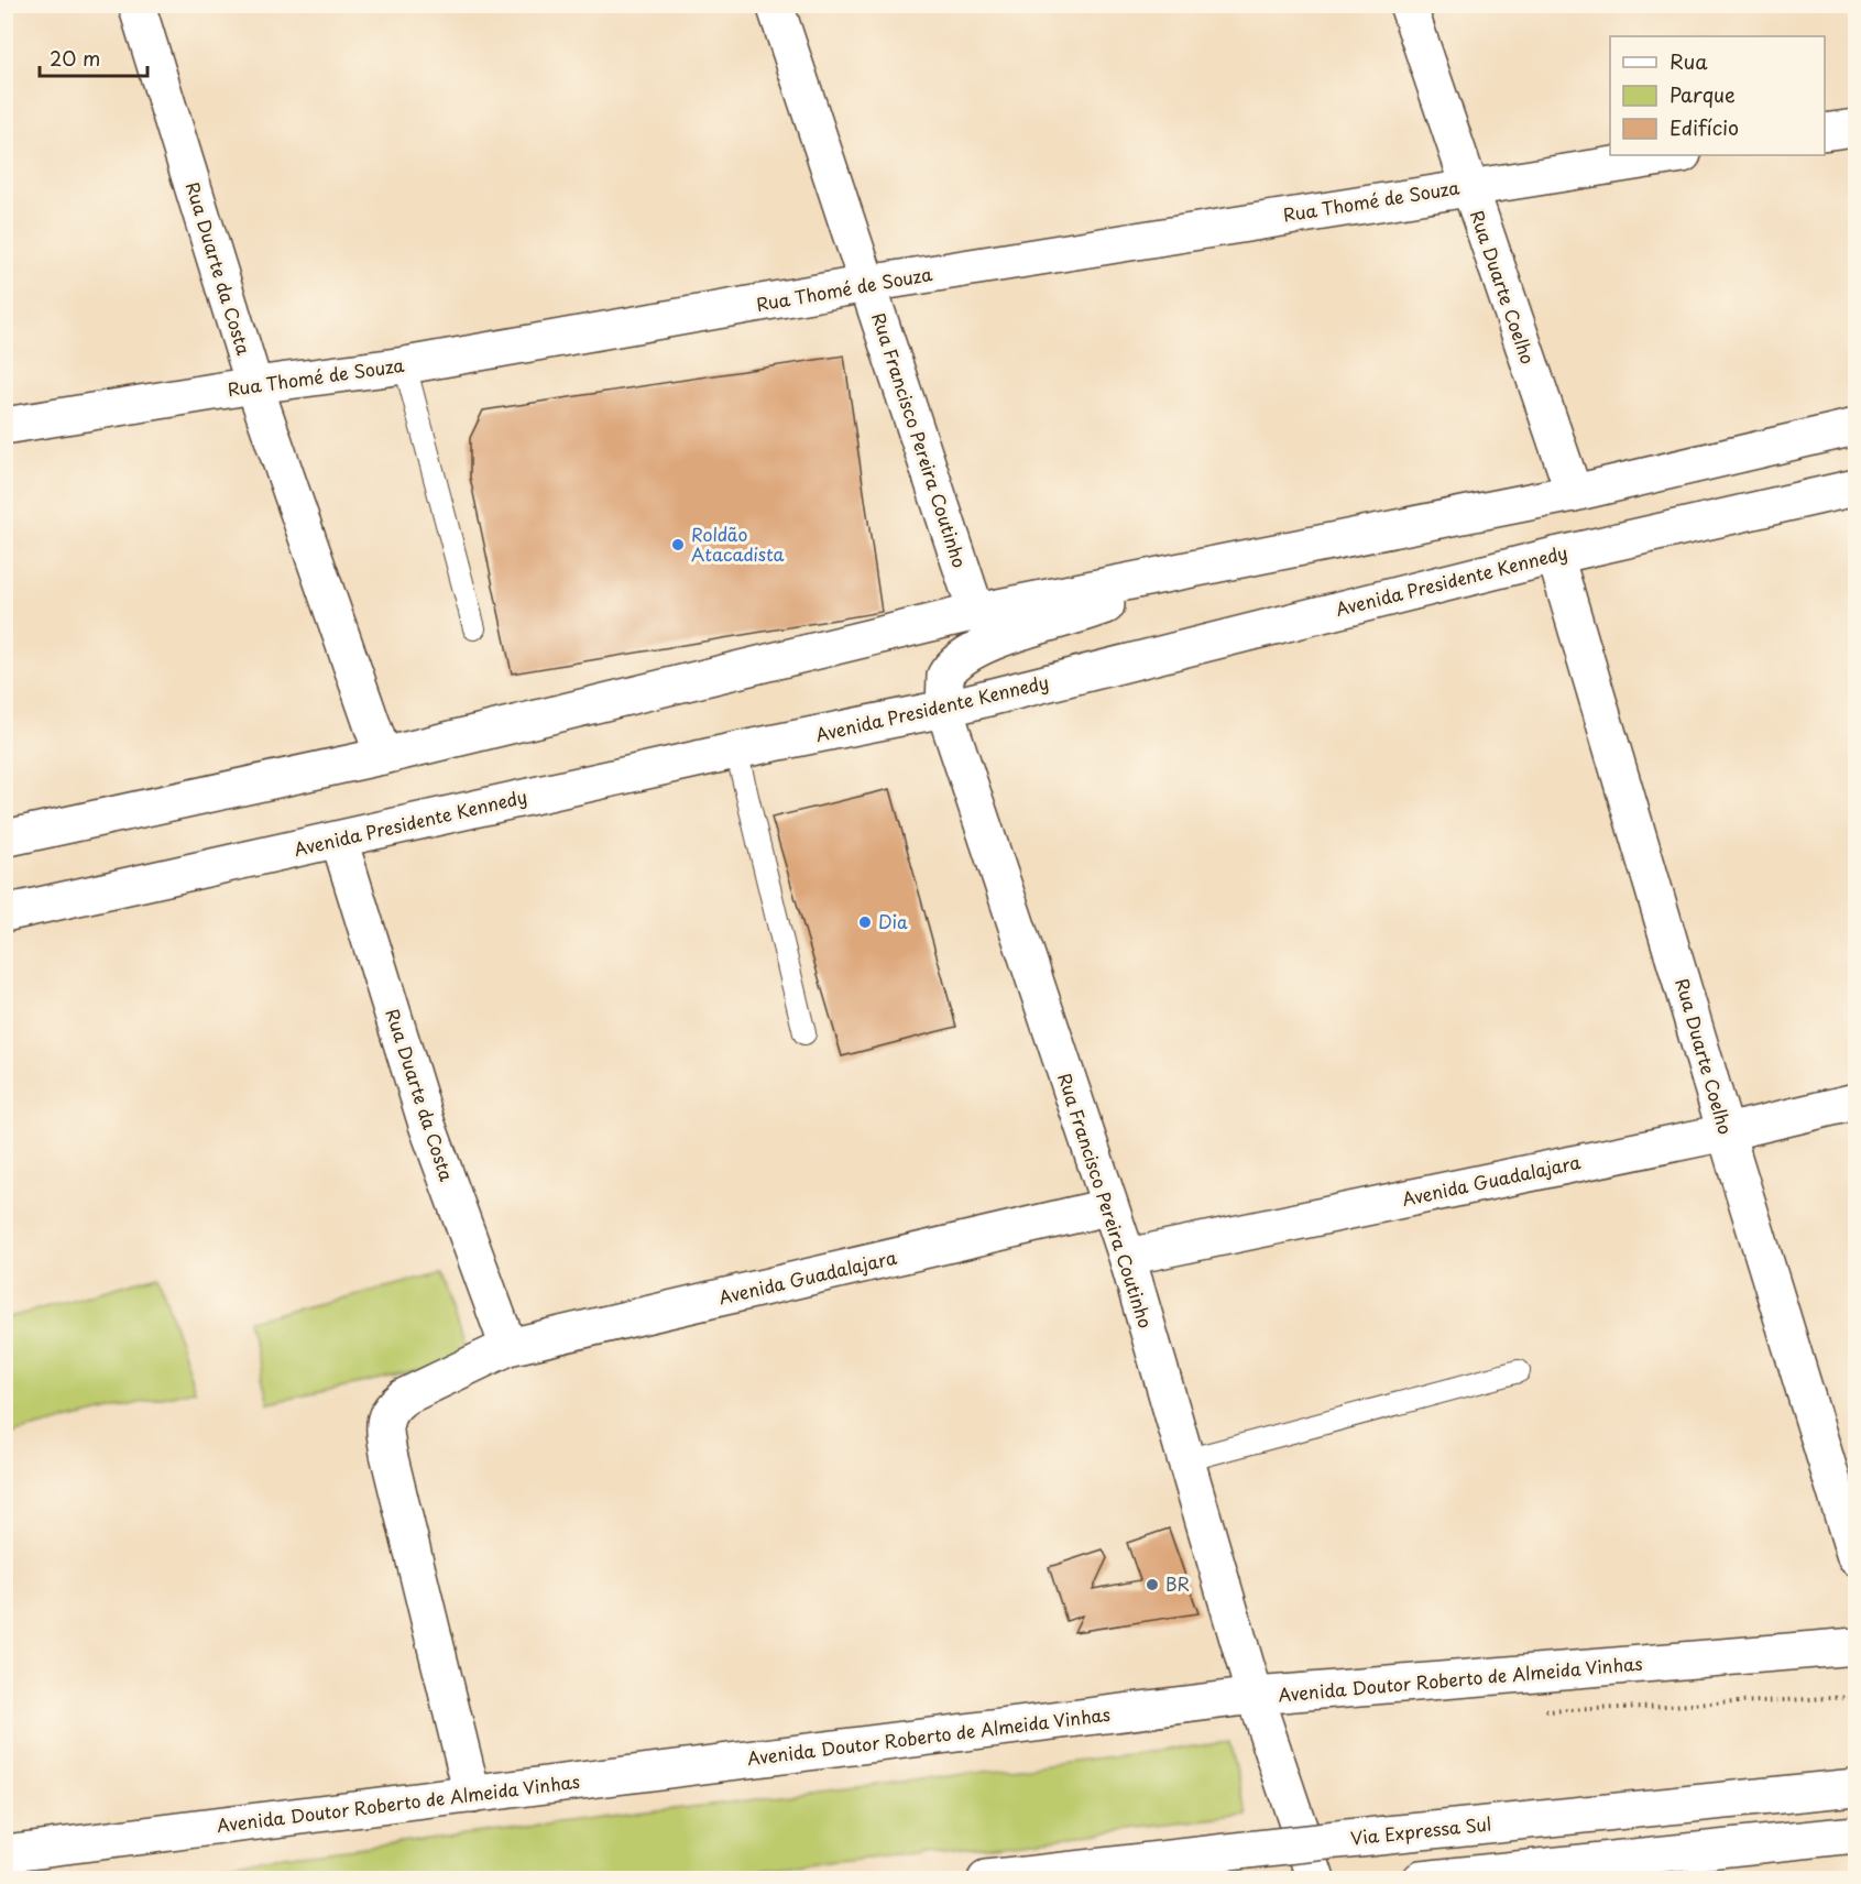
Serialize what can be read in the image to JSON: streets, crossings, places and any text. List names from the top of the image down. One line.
{"streets":{"main road":["Rua Thomé de Souza","Rua Duarte da Costa","Rua Duarte Coelho","Rua Francisco Pereira Coutinho","Avenida Presidente Kennedy","Avenida Guadalajara","Avenida Doutor Roberto de Almeida Vinhas","Via Expressa Sul"]},"crossings":[["Rua Thomé de Souza","Rua Duarte da Costa"],["Rua Thomé de Souza","Rua Duarte Coelho"],["Rua Thomé de Souza","Rua Francisco Pereira Coutinho"],["Rua Duarte da Costa","Avenida Presidente Kennedy"],["Rua Duarte da Costa","Avenida Guadalajara"],["Rua Duarte Coelho","Avenida Presidente Kennedy"],["Rua Duarte Coelho","Avenida Guadalajara"],["Rua Francisco Pereira Coutinho","Avenida Presidente Kennedy"],["Rua Francisco Pereira Coutinho","Avenida Guadalajara"],["Rua Francisco Pereira Coutinho","Avenida Doutor Roberto de Almeida Vinhas"],["Avenida Guadalajara","Avenida Doutor Roberto de Almeida Vinhas"]],"places":["Roldão Atacadista","Dia","BR"],"legend":["Rua","Parque","Edifício"],"scale_bar":"20 m"}
